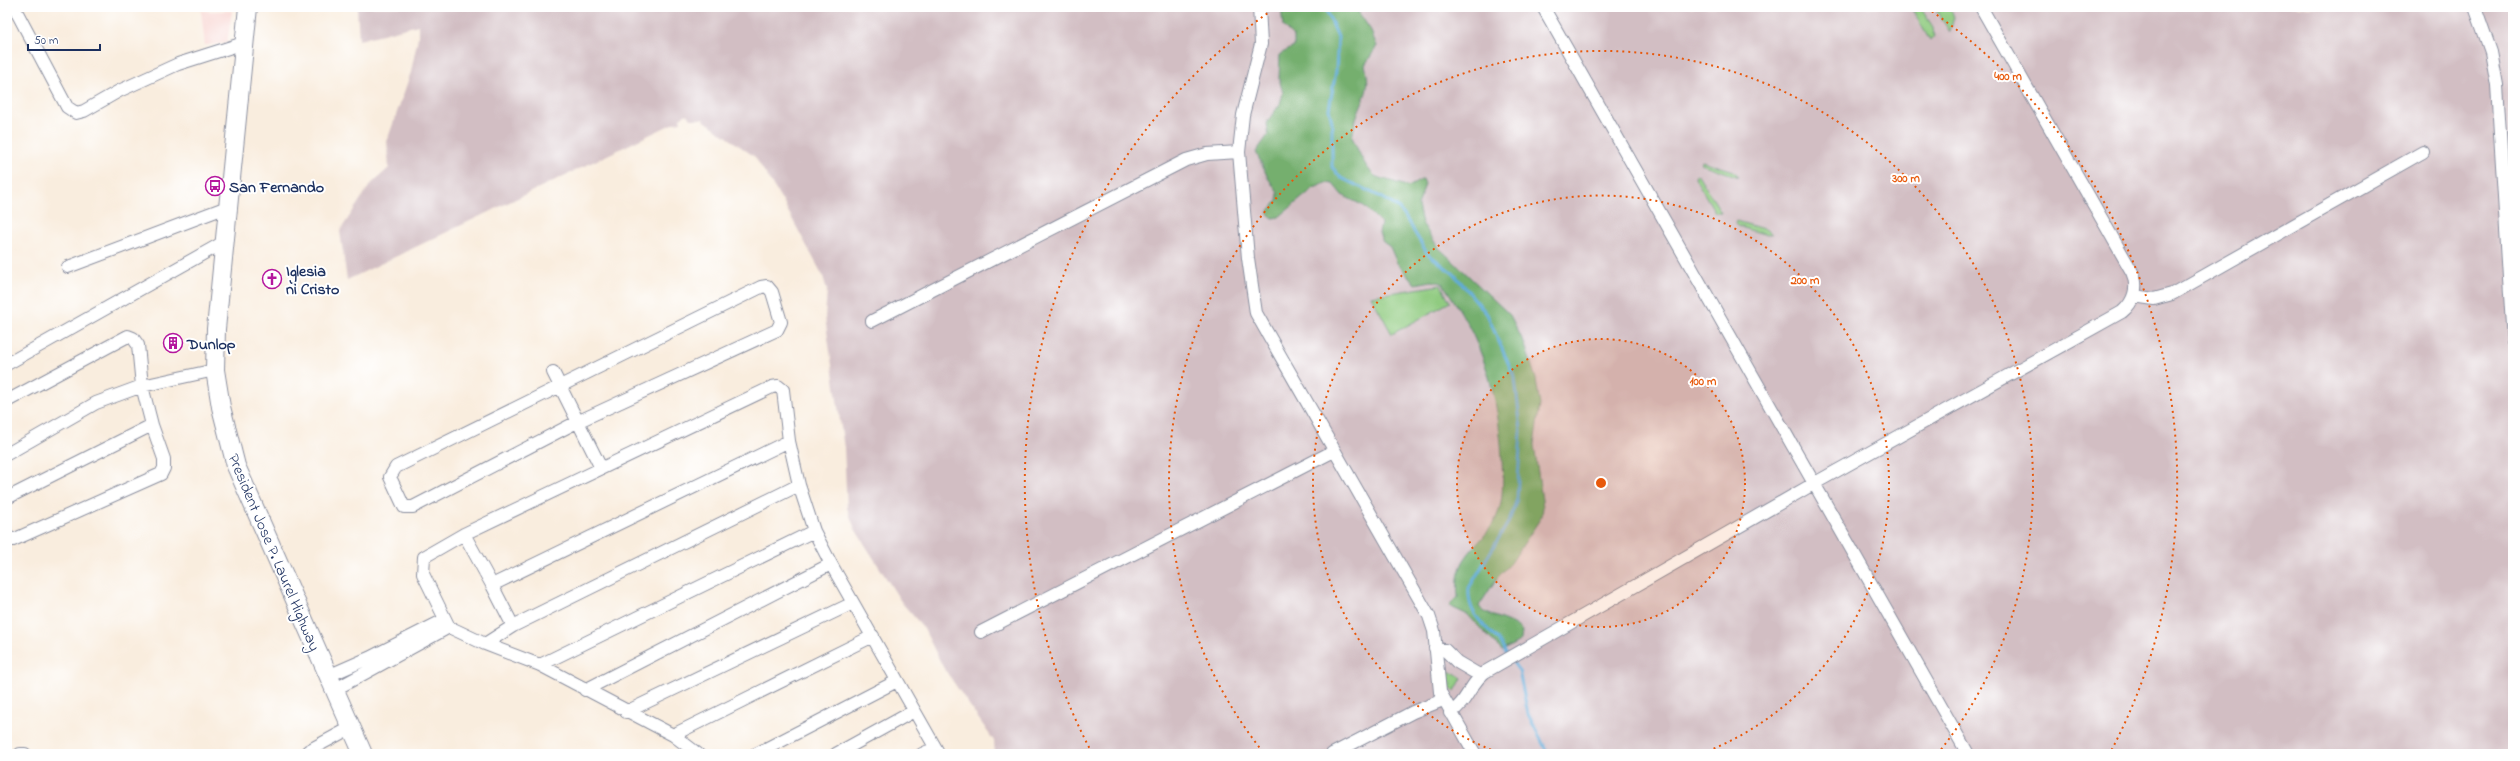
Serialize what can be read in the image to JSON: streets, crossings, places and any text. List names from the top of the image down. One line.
{"streets":{"highway":["President Jose P. Laurel Highway"]},"places":{"bus stop":["San Fernando"],"church":["Iglesia ni Cristo"],"building":["Dunlop"]},"scale_bar":"50 m","rings":["400 m","300 m","200 m","100 m"]}
